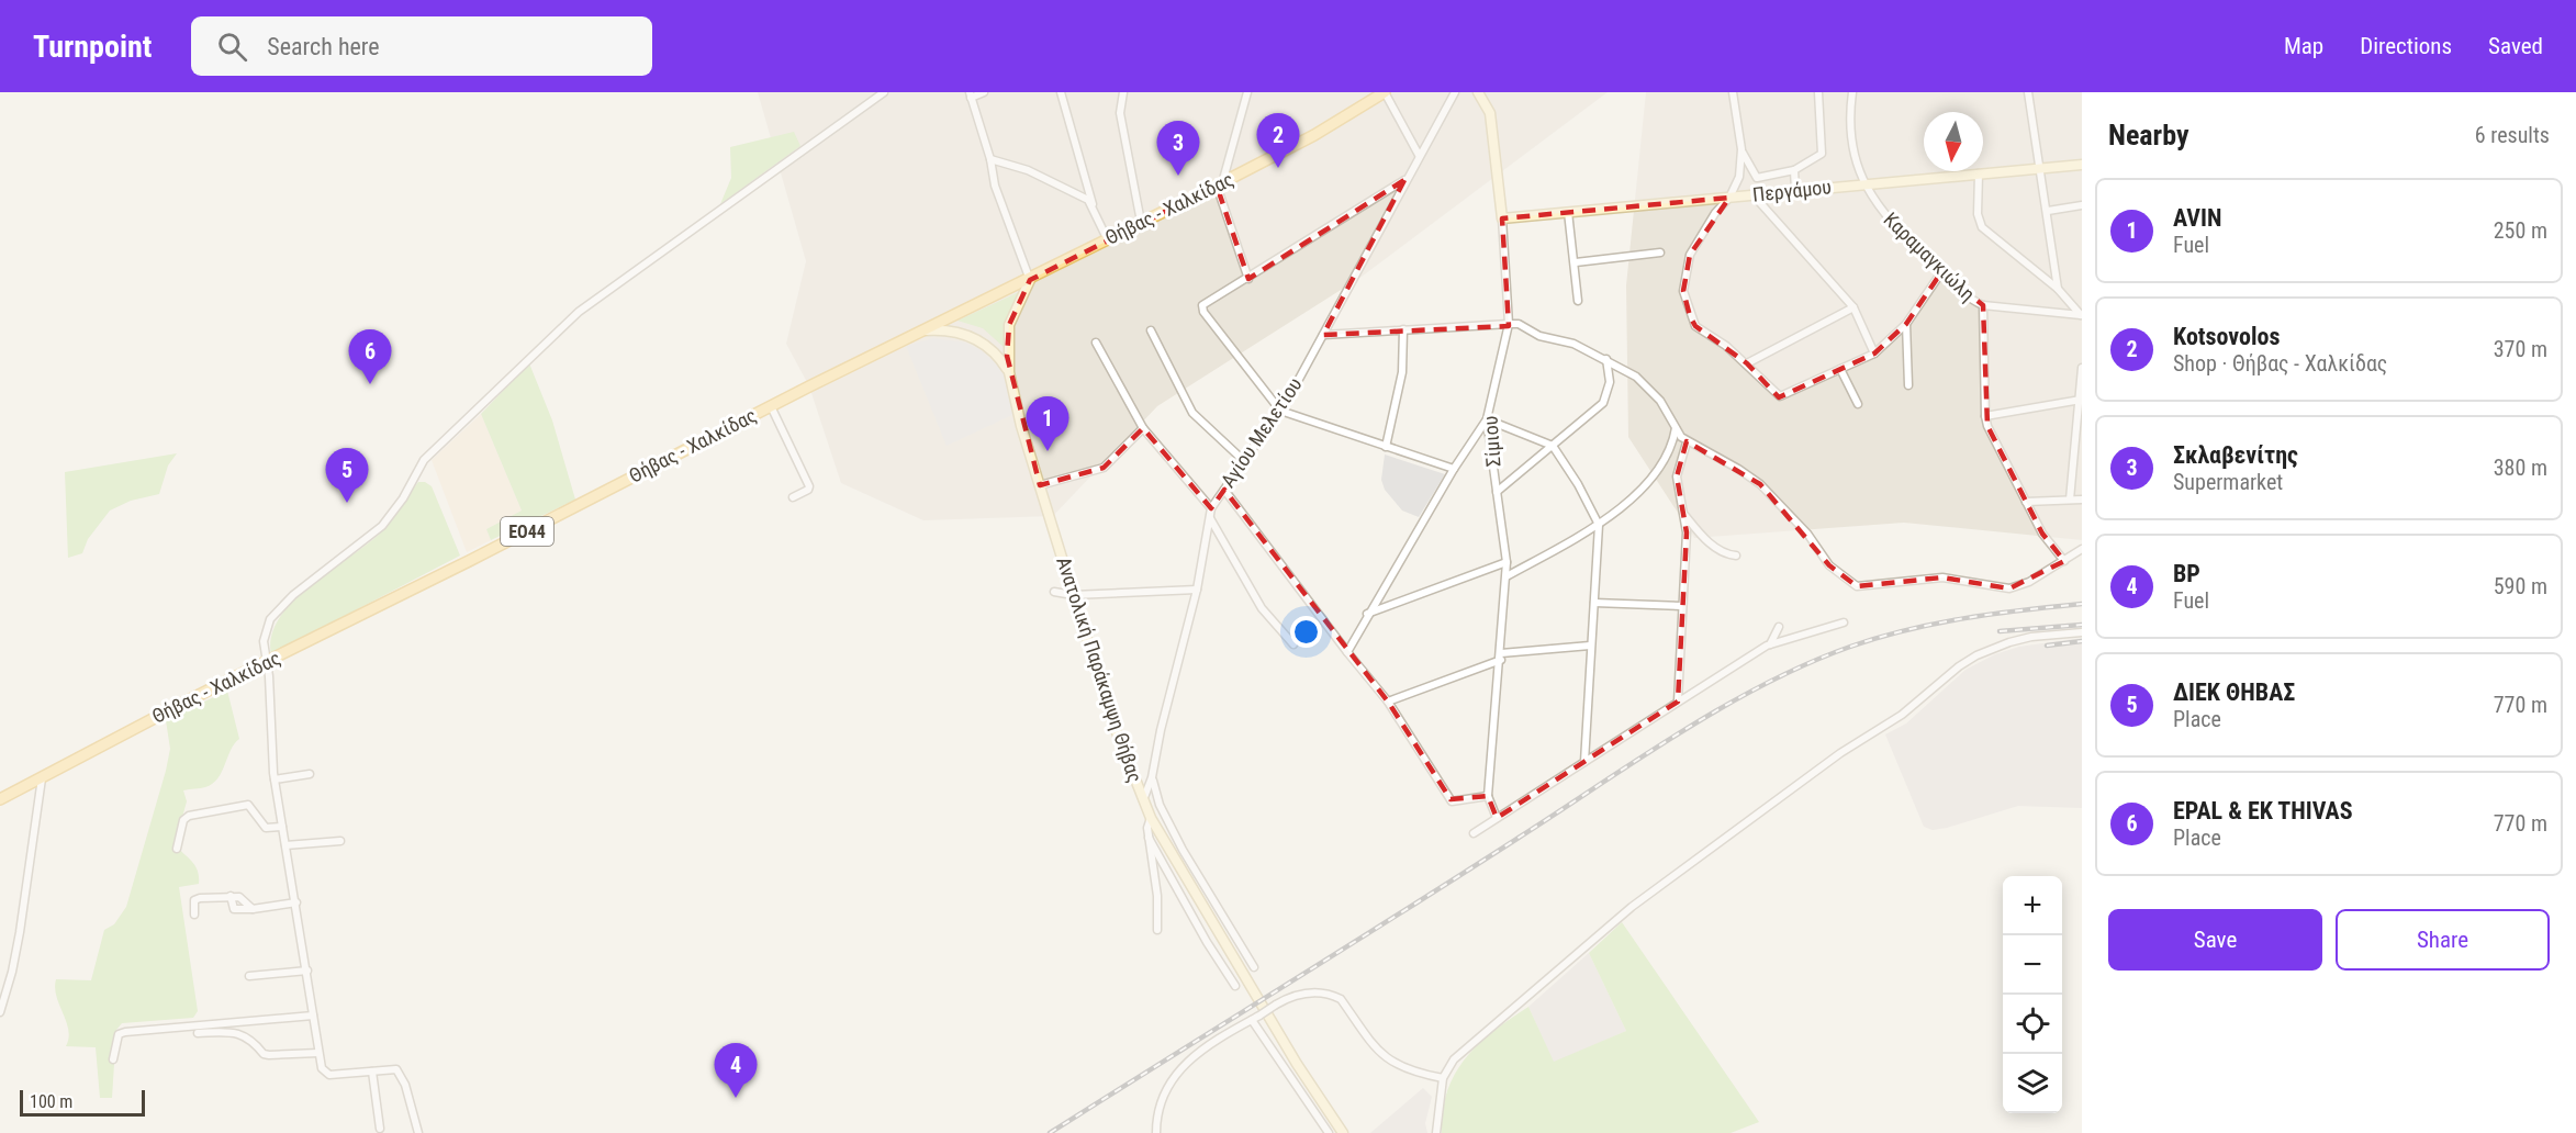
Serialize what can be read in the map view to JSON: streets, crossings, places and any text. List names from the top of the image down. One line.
{"streets":{"main road":["Περγάμου","Θήβας - Χαλκίδας","Σίμιου","ΕΟ44","Ανατολική Παράκαμψη Θήβας"],"street":["Καραμαγκιώλη","Αγίου Μελετίου"]},"crossings":[["Περγάμου","Καραμαγκιώλη"],["Περγάμου","Σίμιου"],["Θήβας - Χαλκίδας","Ανατολική Παράκαμψη Θήβας"],["Αγίου Μελετίου","Ανατολική Παράκαμψη Θήβας"]],"scale_bar":"100 m","north":"bottom","page":{"header":"Turnpoint","search":"Search here","nav":["Map","Directions","Saved"],"heading":["Nearby","6 results"],"pins":["2","3","6","1","5","4"],"list":[{"mark":"1","name":"AVIN","note":"Fuel","value":"250 m"},{"mark":"2","name":"Kotsovolos","note":"Shop · Θήβας - Χαλκίδας","value":"370 m"},{"mark":"3","name":"Σκλαβενίτης","note":"Supermarket","value":"380 m"},{"mark":"4","name":"BP","note":"Fuel","value":"590 m"},{"mark":"5","name":"ΔΙΕΚ ΘΗΒΑΣ","note":"Place","value":"770 m"},{"mark":"6","name":"EPAL & EK THIVAS","note":"Place","value":"770 m"}],"map_buttons":["+","−"],"buttons":["Save","Share"],"scale":"100 m"}}
